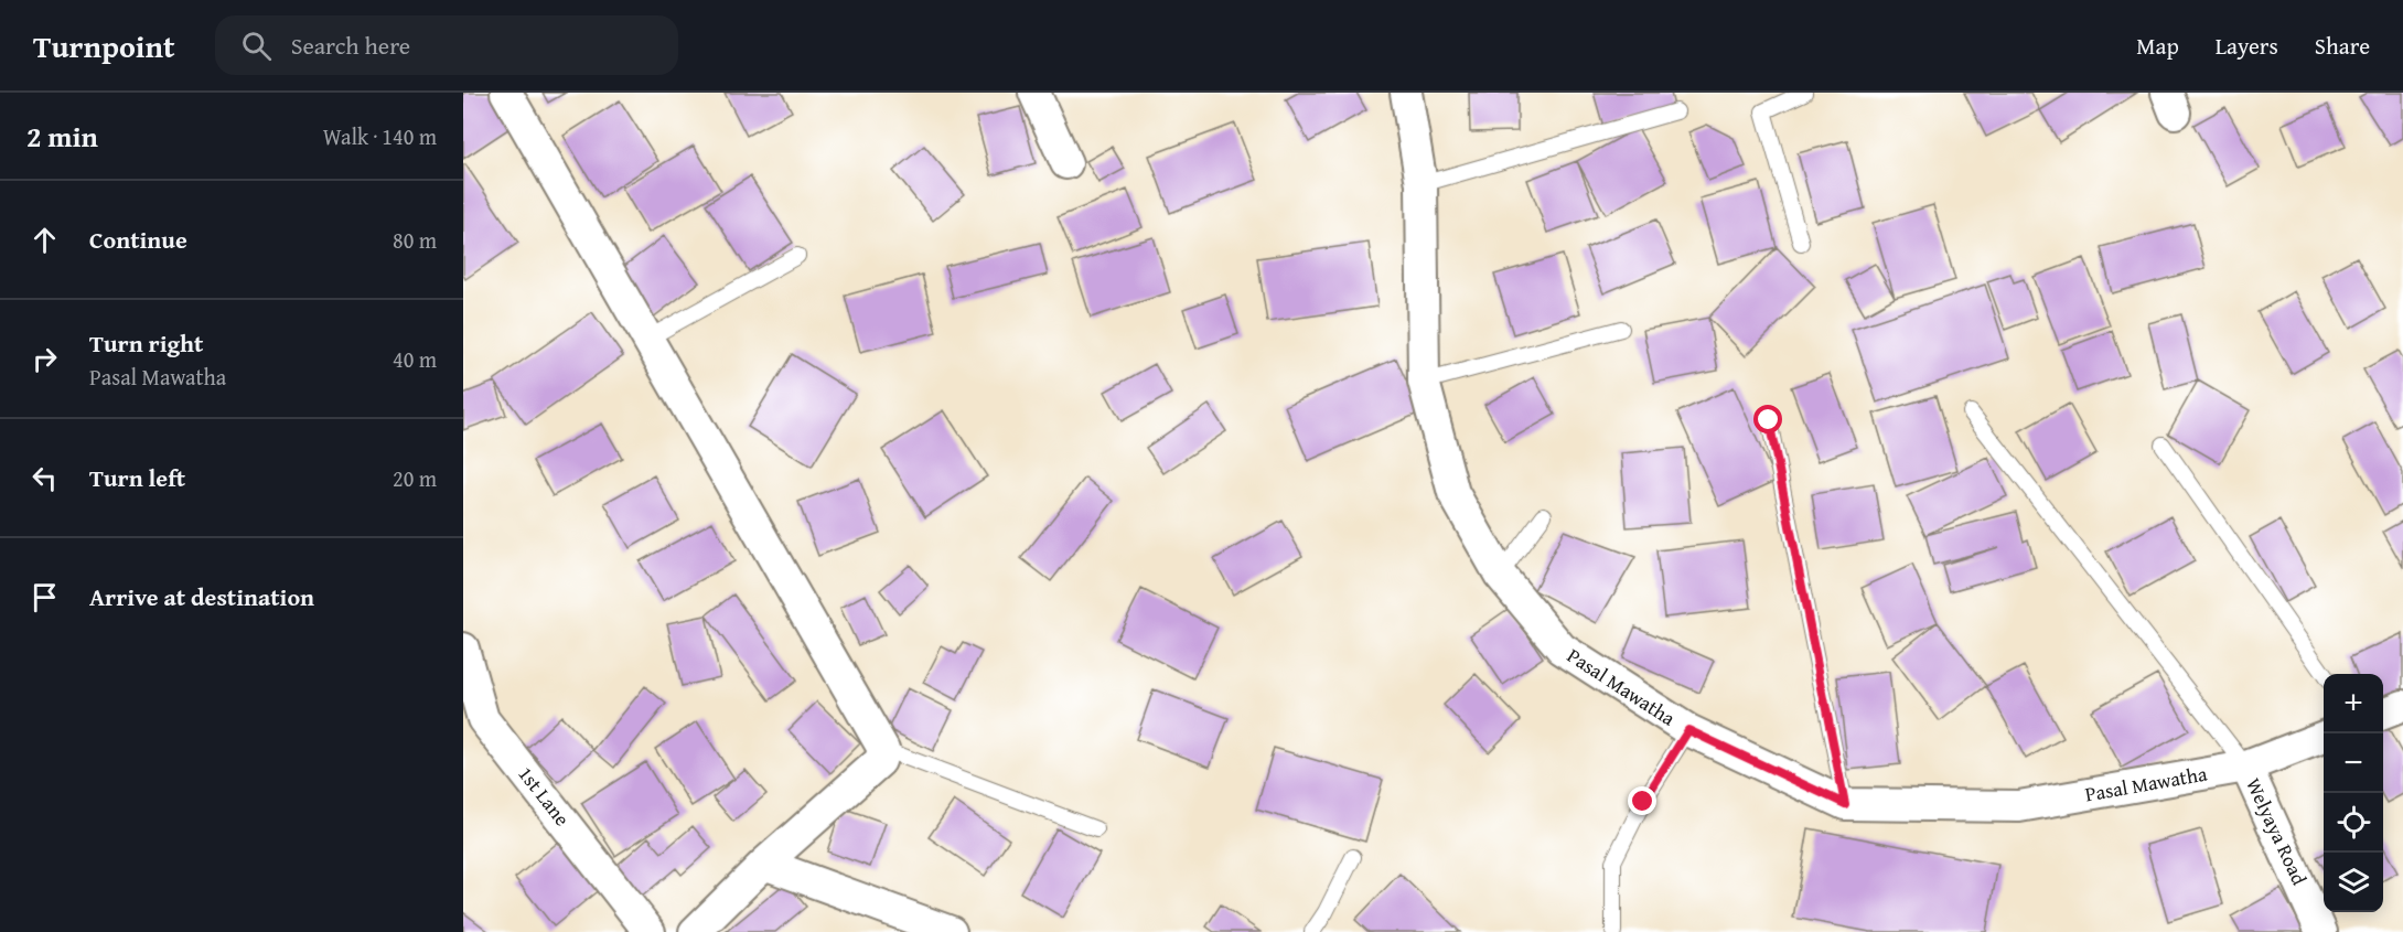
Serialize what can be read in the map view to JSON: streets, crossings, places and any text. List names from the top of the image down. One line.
{"streets":{"street":["Pasal Mawatha","1st Lane","Welyaya Road"]},"crossings":[["Pasal Mawatha","Welyaya Road"]],"page":{"header":"Turnpoint","search":"Search here","nav":["Map","Layers","Share"],"heading":["2 min","Walk · 140 m"],"list":[["Continue","80 m"],["Turn right","Pasal Mawatha","40 m"],["Turn left","20 m"],"Arrive at destination"],"map_buttons":["+","−"]}}
